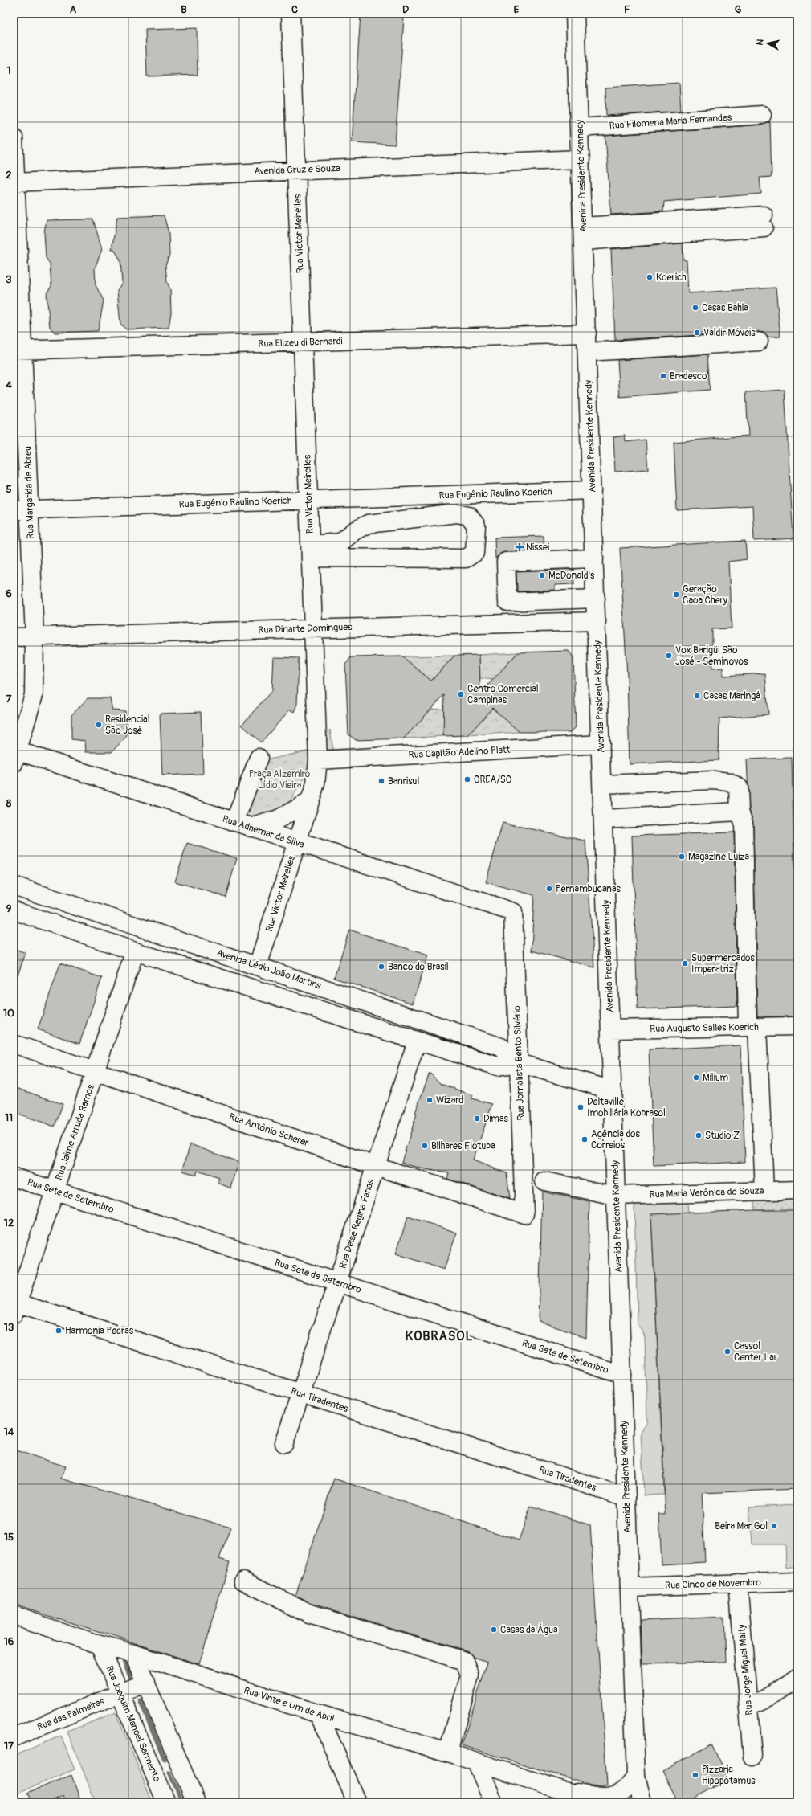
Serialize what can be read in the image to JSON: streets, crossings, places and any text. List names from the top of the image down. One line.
{"streets":{"street":["Rua Filomena Maria Fernandes","Avenida Cruz e Souza","Avenida Presidente Kennedy","Rua Victor Meirelles","Rua Elizeu di Bernardi","Rua Margarida de Abreu","Rua Eugênio Raulino Koerich","Rua Dinarte Domingues","Rua Capitão Adelino Platt","Rua Adhemar da Silva","Avenida Lédio João Martins","Rua Augusto Salles Koerich","Rua Jornalista Bento Silvério","Rua Antônio Scherer","Rua Jaime Arruda Ramos","Rua Maria Verônica de Souza","Rua Sete de Setembro","Rua Deise Regina Farias","Rua Tiradentes","Rua Cinco de Novembro","Rua Jorge Miguel Malty","Rua Vinte e Um de Abril","Rua das Palmeiras","Rua Joaquim Manoel Sarmento"]},"crossings":[["Rua Filomena Maria Fernandes","Avenida Presidente Kennedy"],["Avenida Cruz e Souza","Avenida Presidente Kennedy"],["Avenida Cruz e Souza","Rua Victor Meirelles"],["Avenida Cruz e Souza","Rua Margarida de Abreu"],["Avenida Presidente Kennedy","Rua Elizeu di Bernardi"],["Avenida Presidente Kennedy","Rua Eugênio Raulino Koerich"],["Avenida Presidente Kennedy","Rua Dinarte Domingues"],["Avenida Presidente Kennedy","Rua Capitão Adelino Platt"],["Avenida Presidente Kennedy","Avenida Lédio João Martins"],["Avenida Presidente Kennedy","Rua Augusto Salles Koerich"],["Avenida Presidente Kennedy","Rua Maria Verônica de Souza"],["Avenida Presidente Kennedy","Rua Sete de Setembro"],["Avenida Presidente Kennedy","Rua Tiradentes"],["Avenida Presidente Kennedy","Rua Cinco de Novembro"],["Avenida Presidente Kennedy","Rua Vinte e Um de Abril"],["Rua Victor Meirelles","Rua Elizeu di Bernardi"],["Rua Victor Meirelles","Rua Eugênio Raulino Koerich"],["Rua Victor Meirelles","Rua Dinarte Domingues"],["Rua Victor Meirelles","Rua Capitão Adelino Platt"],["Rua Victor Meirelles","Rua Adhemar da Silva"],["Rua Victor Meirelles","Avenida Lédio João Martins"],["Rua Elizeu di Bernardi","Rua Margarida de Abreu"],["Rua Margarida de Abreu","Rua Eugênio Raulino Koerich"],["Rua Margarida de Abreu","Rua Dinarte Domingues"],["Rua Margarida de Abreu","Rua Adhemar da Silva"],["Rua Adhemar da Silva","Rua Jornalista Bento Silvério"],["Avenida Lédio João Martins","Rua Jornalista Bento Silvério"],["Avenida Lédio João Martins","Rua Jaime Arruda Ramos"],["Avenida Lédio João Martins","Rua Deise Regina Farias"],["Rua Jornalista Bento Silvério","Rua Antônio Scherer"],["Rua Antônio Scherer","Rua Jaime Arruda Ramos"],["Rua Antônio Scherer","Rua Deise Regina Farias"],["Rua Jaime Arruda Ramos","Rua Sete de Setembro"],["Rua Jaime Arruda Ramos","Rua Tiradentes"],["Rua Sete de Setembro","Rua Deise Regina Farias"],["Rua Deise Regina Farias","Rua Tiradentes"],["Rua Cinco de Novembro","Rua Jorge Miguel Malty"],["Rua Vinte e Um de Abril","Rua Joaquim Manoel Sarmento"],["Rua das Palmeiras","Rua Joaquim Manoel Sarmento"]],"districts":["KOBRASOL"],"parks":["Praça Alzemiro Lídio Vieira"],"places":{"other":["Koerich","Casas Bahia","Valdir Móveis","Bradesco","McDonald's","Geração Caoa Chery","Vox Barigüi São José - Seminovos","Centro Comercial Campinas","Casas Maringá","Residencial São José","CREA/SC","Banrisul","Magazine Luiza","Pernambucanas","Supermercados Imperatriz","Banco do Brasil","Milium","Wizard","Deltaville Imobiliária Kobrasol","Dimas","Studio Z","Agência dos Correios","Bilhares Flotuba","Harmonia Pedras","Cassol Center Lar","Beira Mar Gol","Casas da Água","Pizzaria Hipopótamus"],"health":["Nissei"]},"north":"left","grid":{"columns":["A","B","C","D","E","F","G"],"rows":["1","2","3","4","5","6","7","8","9","10","11","12","13","14","15","16","17"]}}
